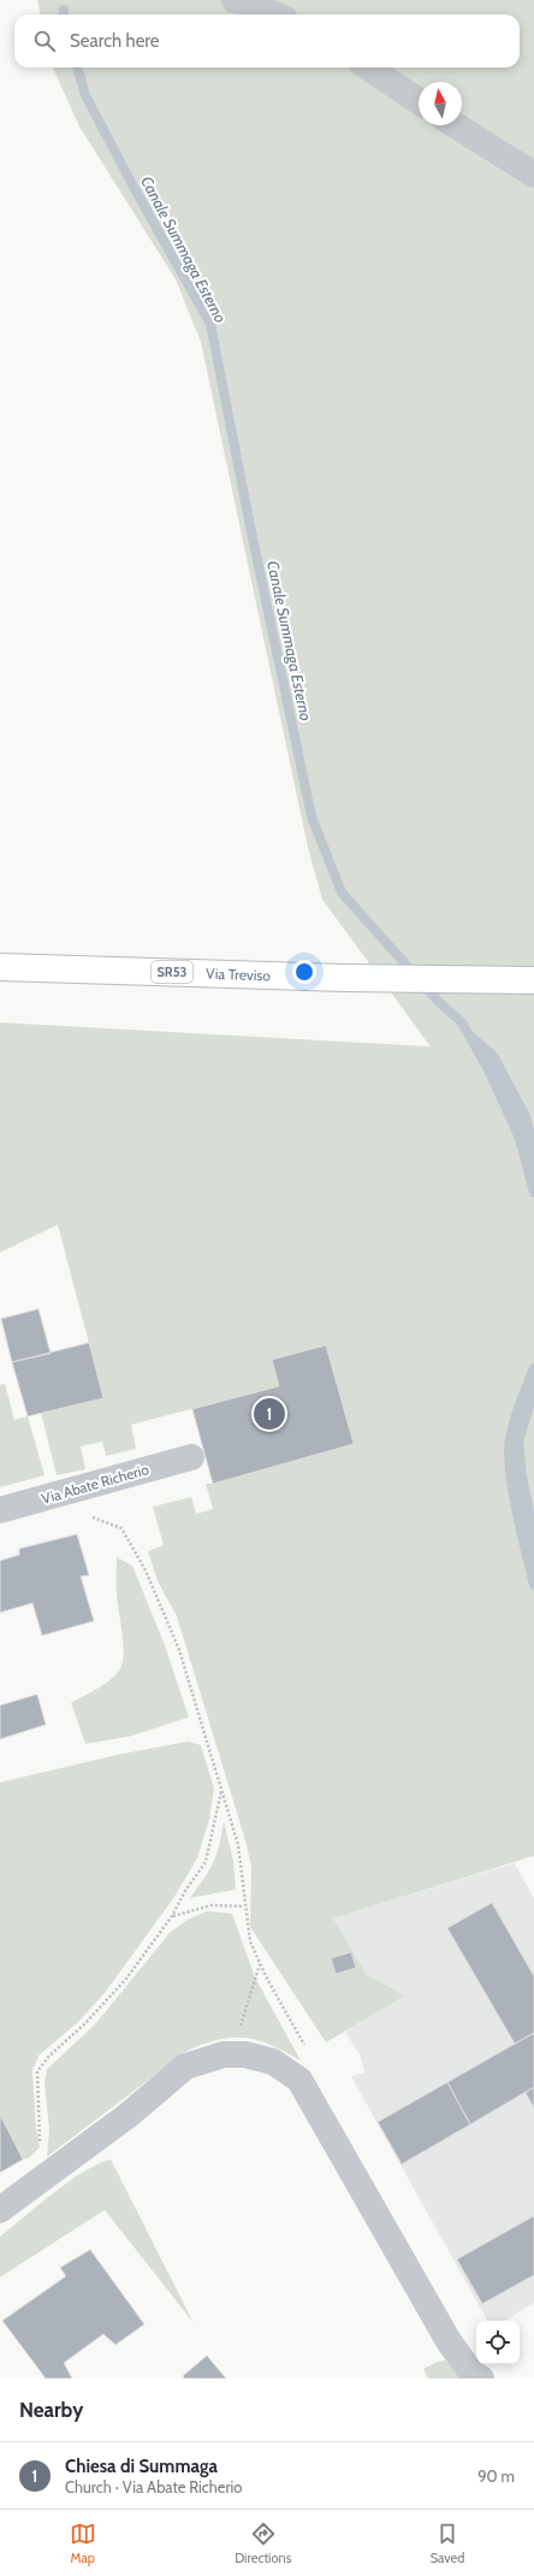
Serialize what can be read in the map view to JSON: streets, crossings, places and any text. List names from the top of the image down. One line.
{"streets":{"main road":["SR53","Via Treviso"],"street":["Via Abate Richerio"]},"water":["Canale Summaga Esterno"],"north":"top","page":{"search":"Search here","pins":"1","heading":"Nearby","list":[{"mark":"1","name":"Chiesa di Summaga","note":"Church · Via Abate Richerio","value":"90 m"}],"nav":["Map","Directions","Saved"]}}
